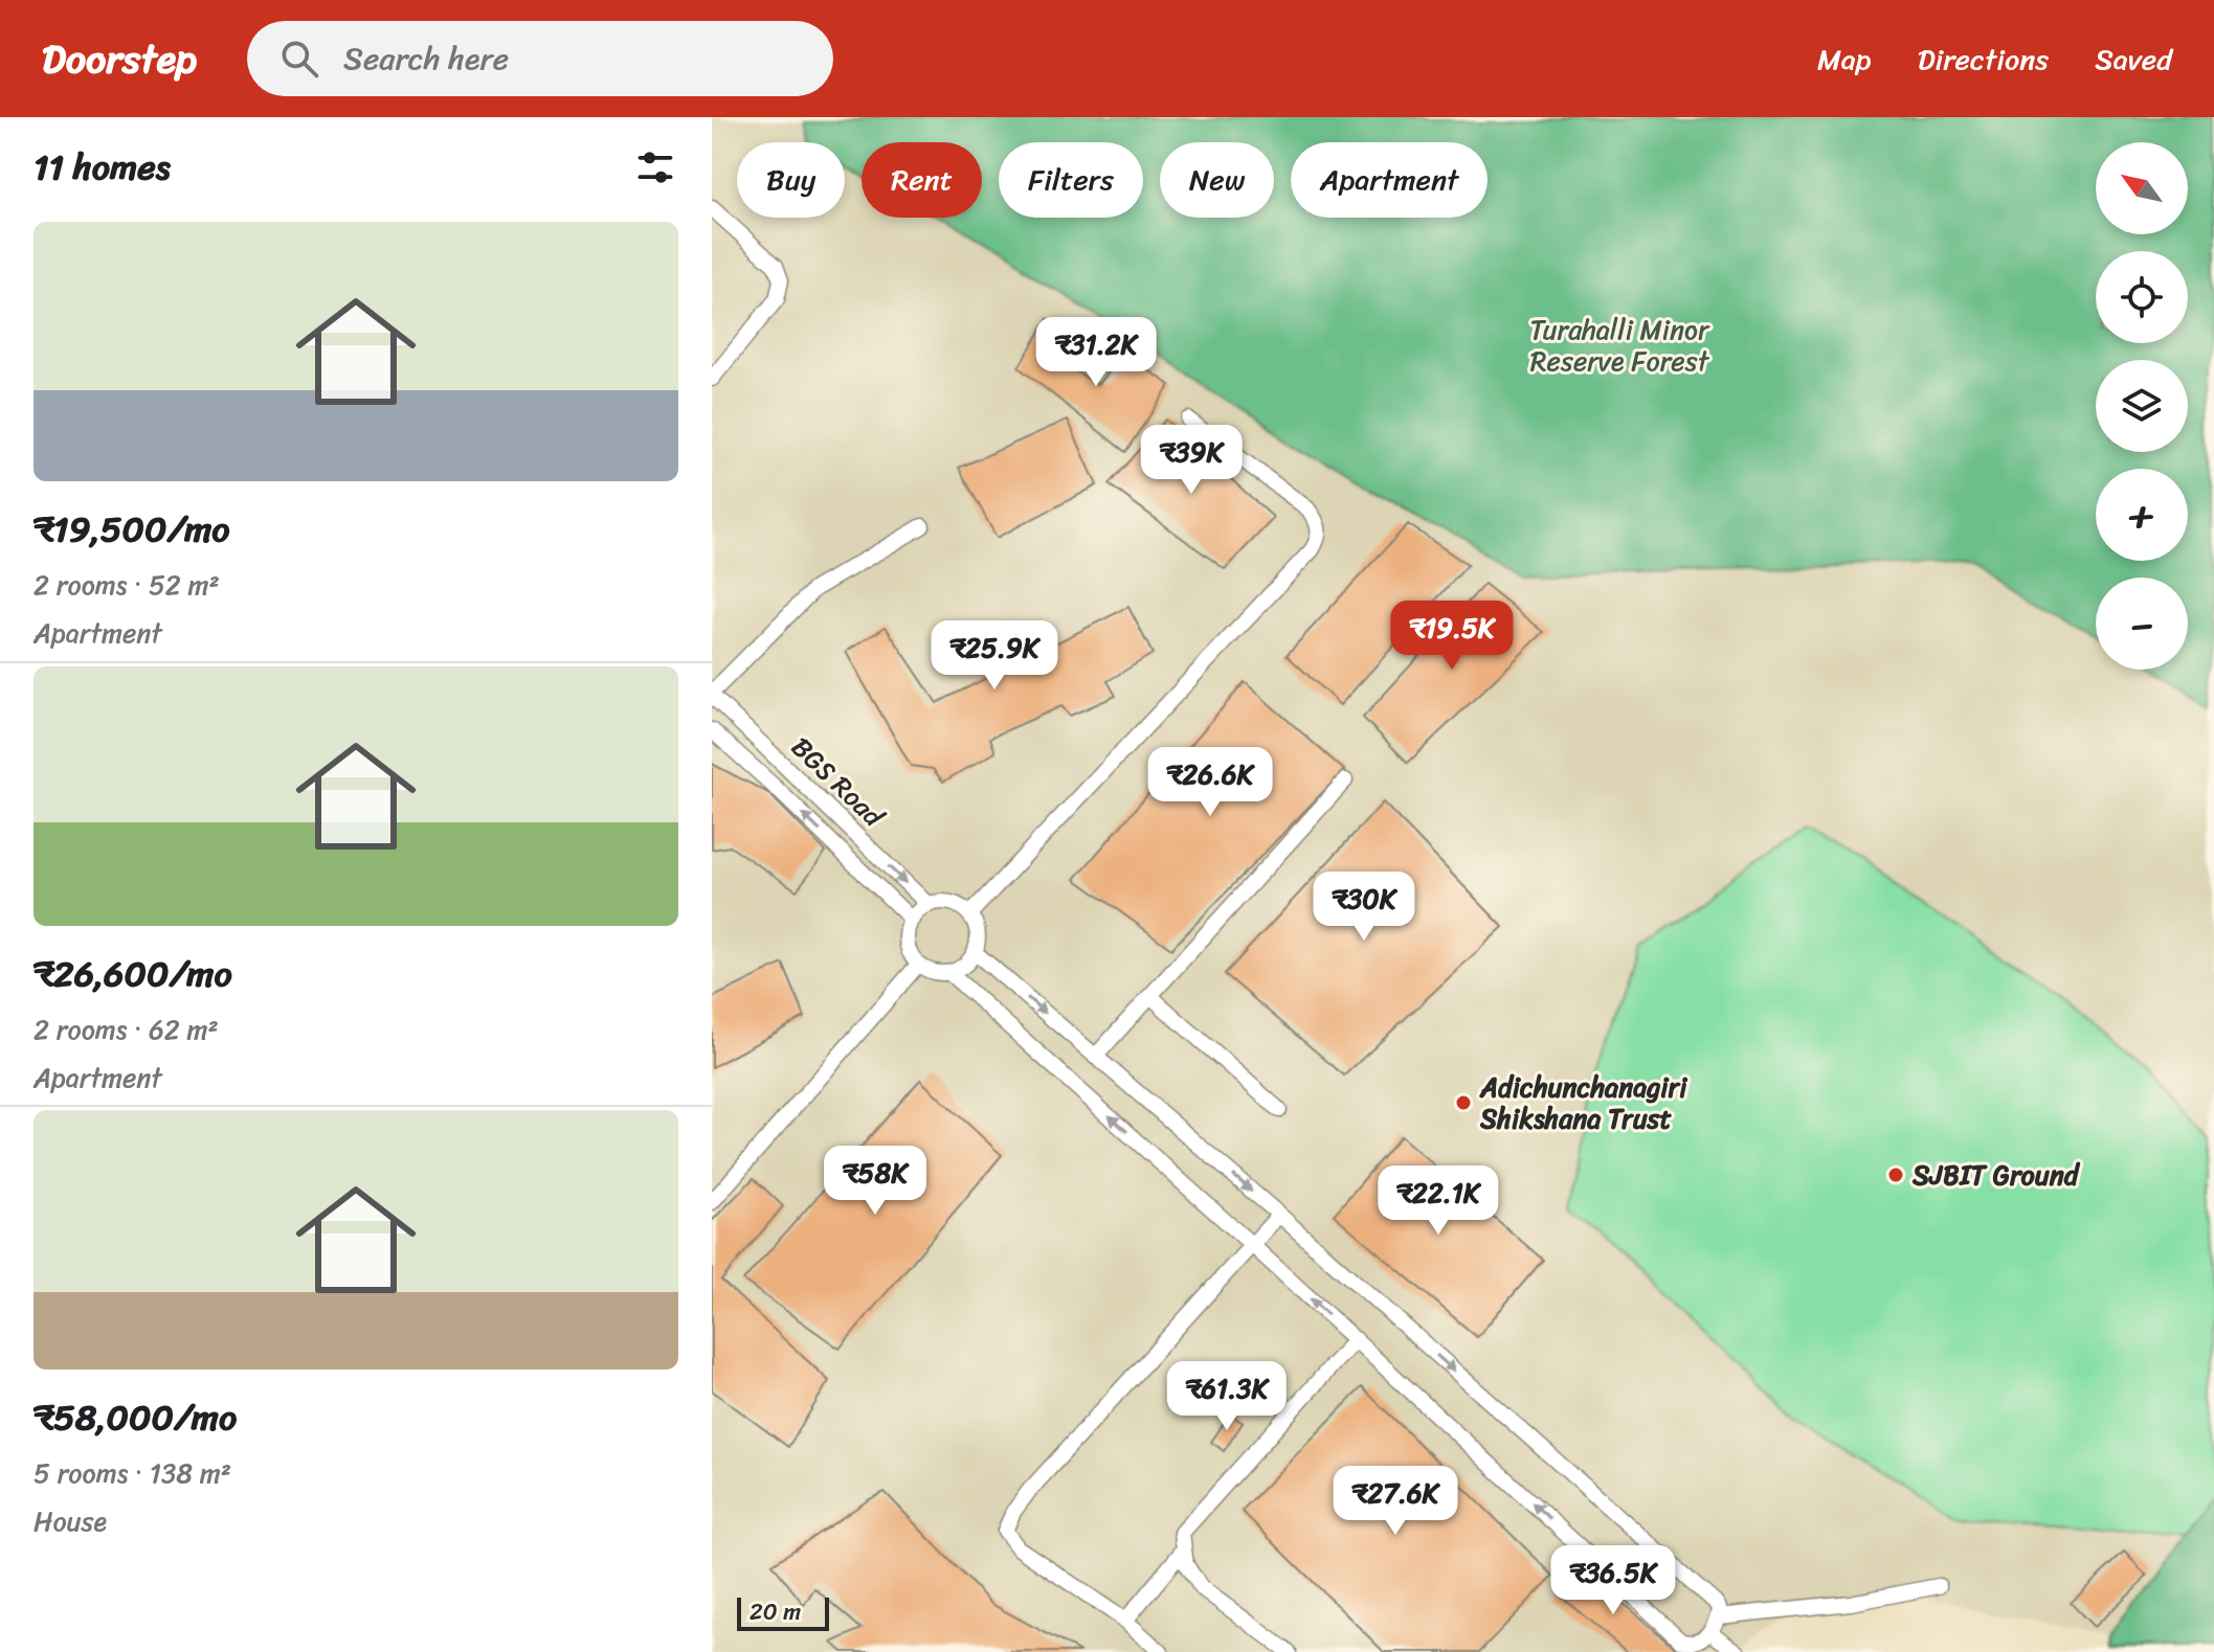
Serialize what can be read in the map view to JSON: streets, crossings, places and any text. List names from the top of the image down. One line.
{"streets":{"lane":["BGS Road"]},"parks":["Turahalli Minor Reserve Forest"],"places":["Adichunchanagiri Shikshana Trust","SJBIT Ground"],"scale_bar":"20 m","north":"top left","page":{"header":"Doorstep","search":"Search here","nav":["Map","Directions","Saved"],"heading":"11 homes","map_buttons":["+","−"],"chip":["Buy","Rent","Filters","New","Apartment"],"list":[{"name":"₹19,500/mo","note":"2 rooms · 52 m² · Apartment"},{"name":"₹26,600/mo","note":"2 rooms · 62 m² · Apartment"},{"name":"₹58,000/mo","note":"5 rooms · 138 m² · House"}],"price":["₹31.2K","₹39K","₹19.5K","₹25.9K","₹26.6K","₹30K","₹58K","₹22.1K","₹61.3K","₹27.6K","₹36.5K"],"scale":"20 m"}}
